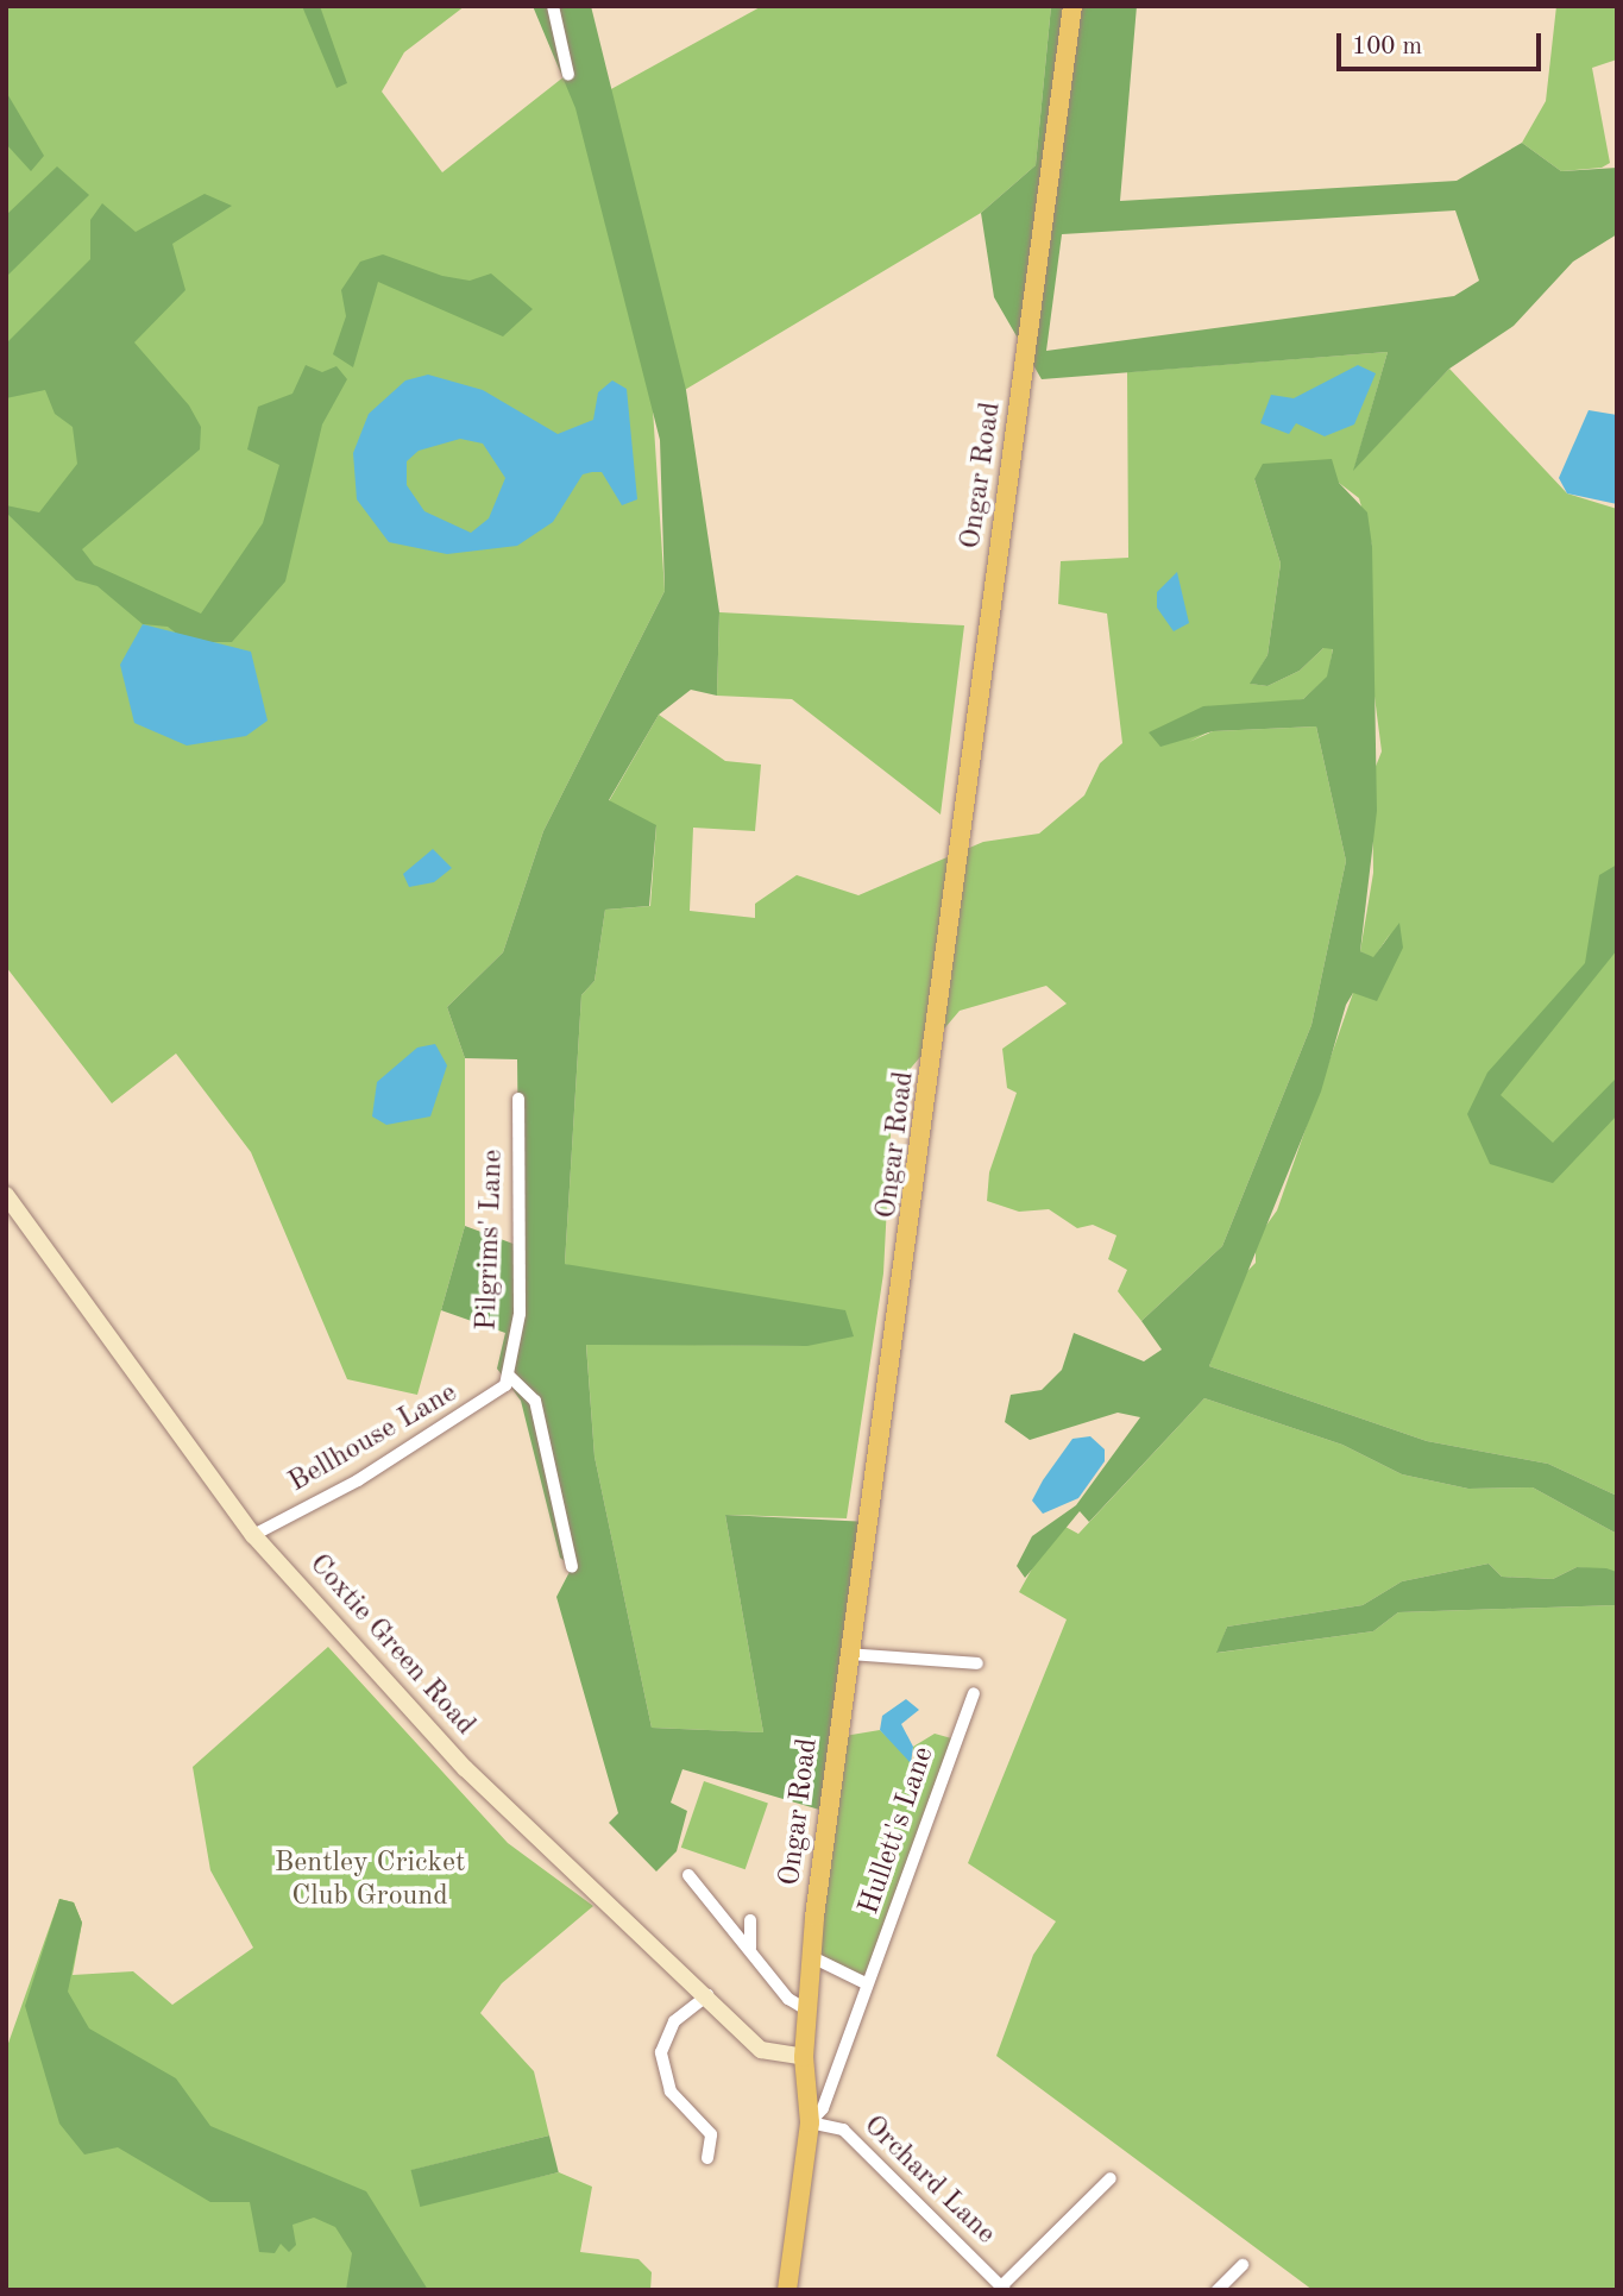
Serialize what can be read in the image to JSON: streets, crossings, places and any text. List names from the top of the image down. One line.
{"streets":{"main road":["Ongar Road"],"street":["Pilgrims' Lane","Bellhouse Lane","Coxtie Green Road","Hullett's Lane","Orchard Lane"]},"crossings":[["Ongar Road","Coxtie Green Road"],["Ongar Road","Hullett's Lane"],["Ongar Road","Orchard Lane"],["Pilgrims' Lane","Bellhouse Lane"],["Bellhouse Lane","Coxtie Green Road"],["Hullett's Lane","Orchard Lane"]],"parks":["Bentley Cricket Club Ground"],"scale_bar":"100 m"}
